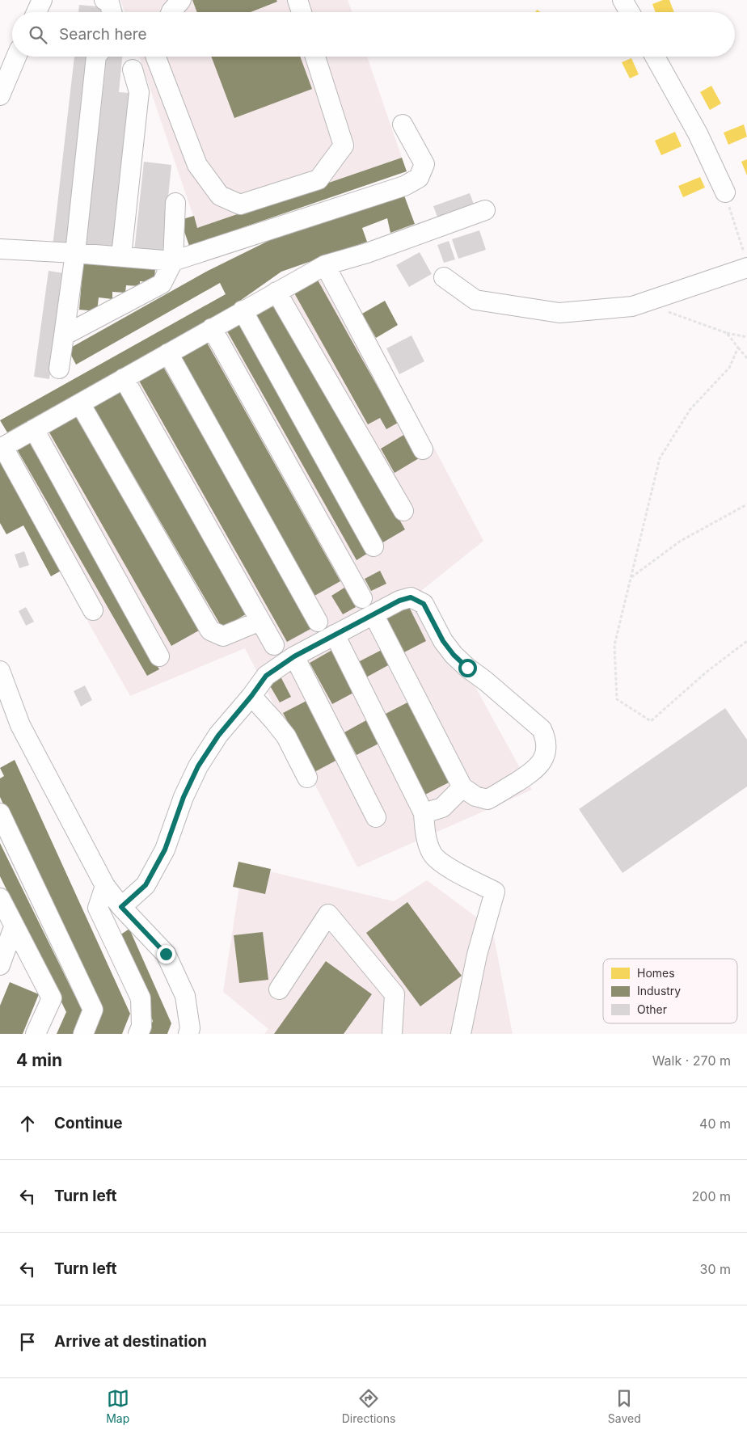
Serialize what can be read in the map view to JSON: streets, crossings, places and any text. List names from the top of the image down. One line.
{"legend":["Homes","Industry","Other"],"page":{"search":"Search here","heading":["4 min","Walk · 270 m"],"list":[["Continue","40 m"],["Turn left","200 m"],["Turn left","30 m"],"Arrive at destination"],"nav":["Map","Directions","Saved"]}}
